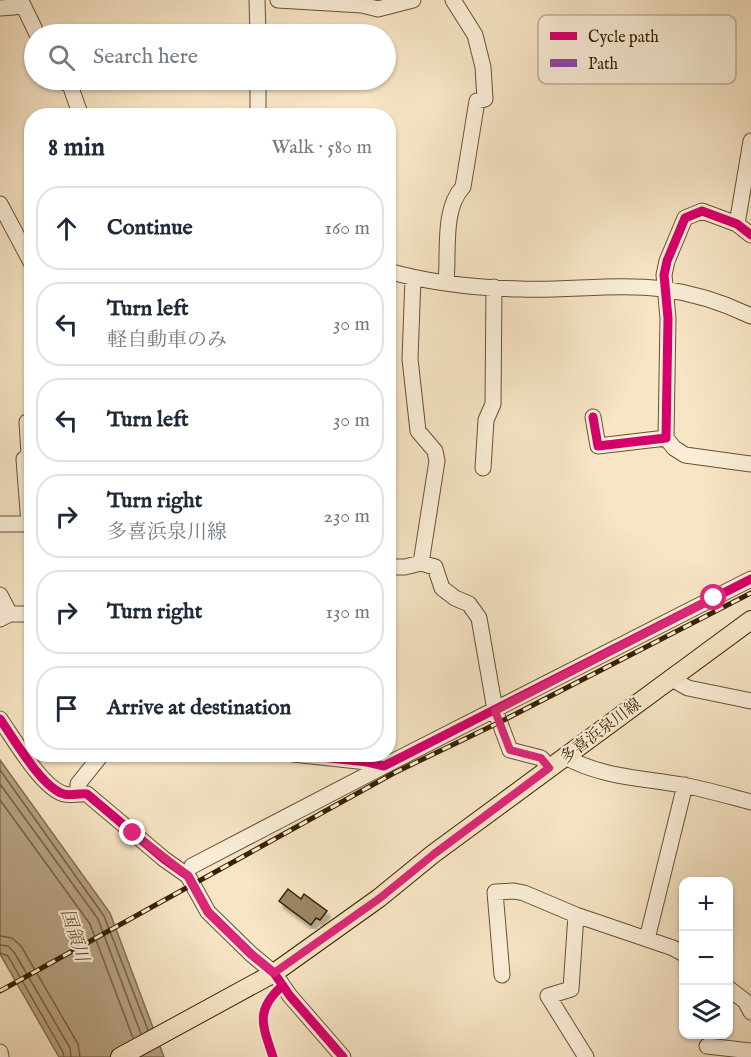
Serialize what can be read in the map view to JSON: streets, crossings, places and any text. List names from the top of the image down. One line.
{"streets":{"main road":["多喜浜泉川線"]},"water":["国領川"],"legend":["Cycle path","Path"],"page":{"search":"Search here","heading":["8 min","Walk · 580 m"],"list":[["Continue","160 m"],["Turn left","軽自動車のみ","30 m"],["Turn left","30 m"],["Turn right","多喜浜泉川線","230 m"],["Turn right","130 m"],"Arrive at destination"],"map_buttons":["+","−"]}}
